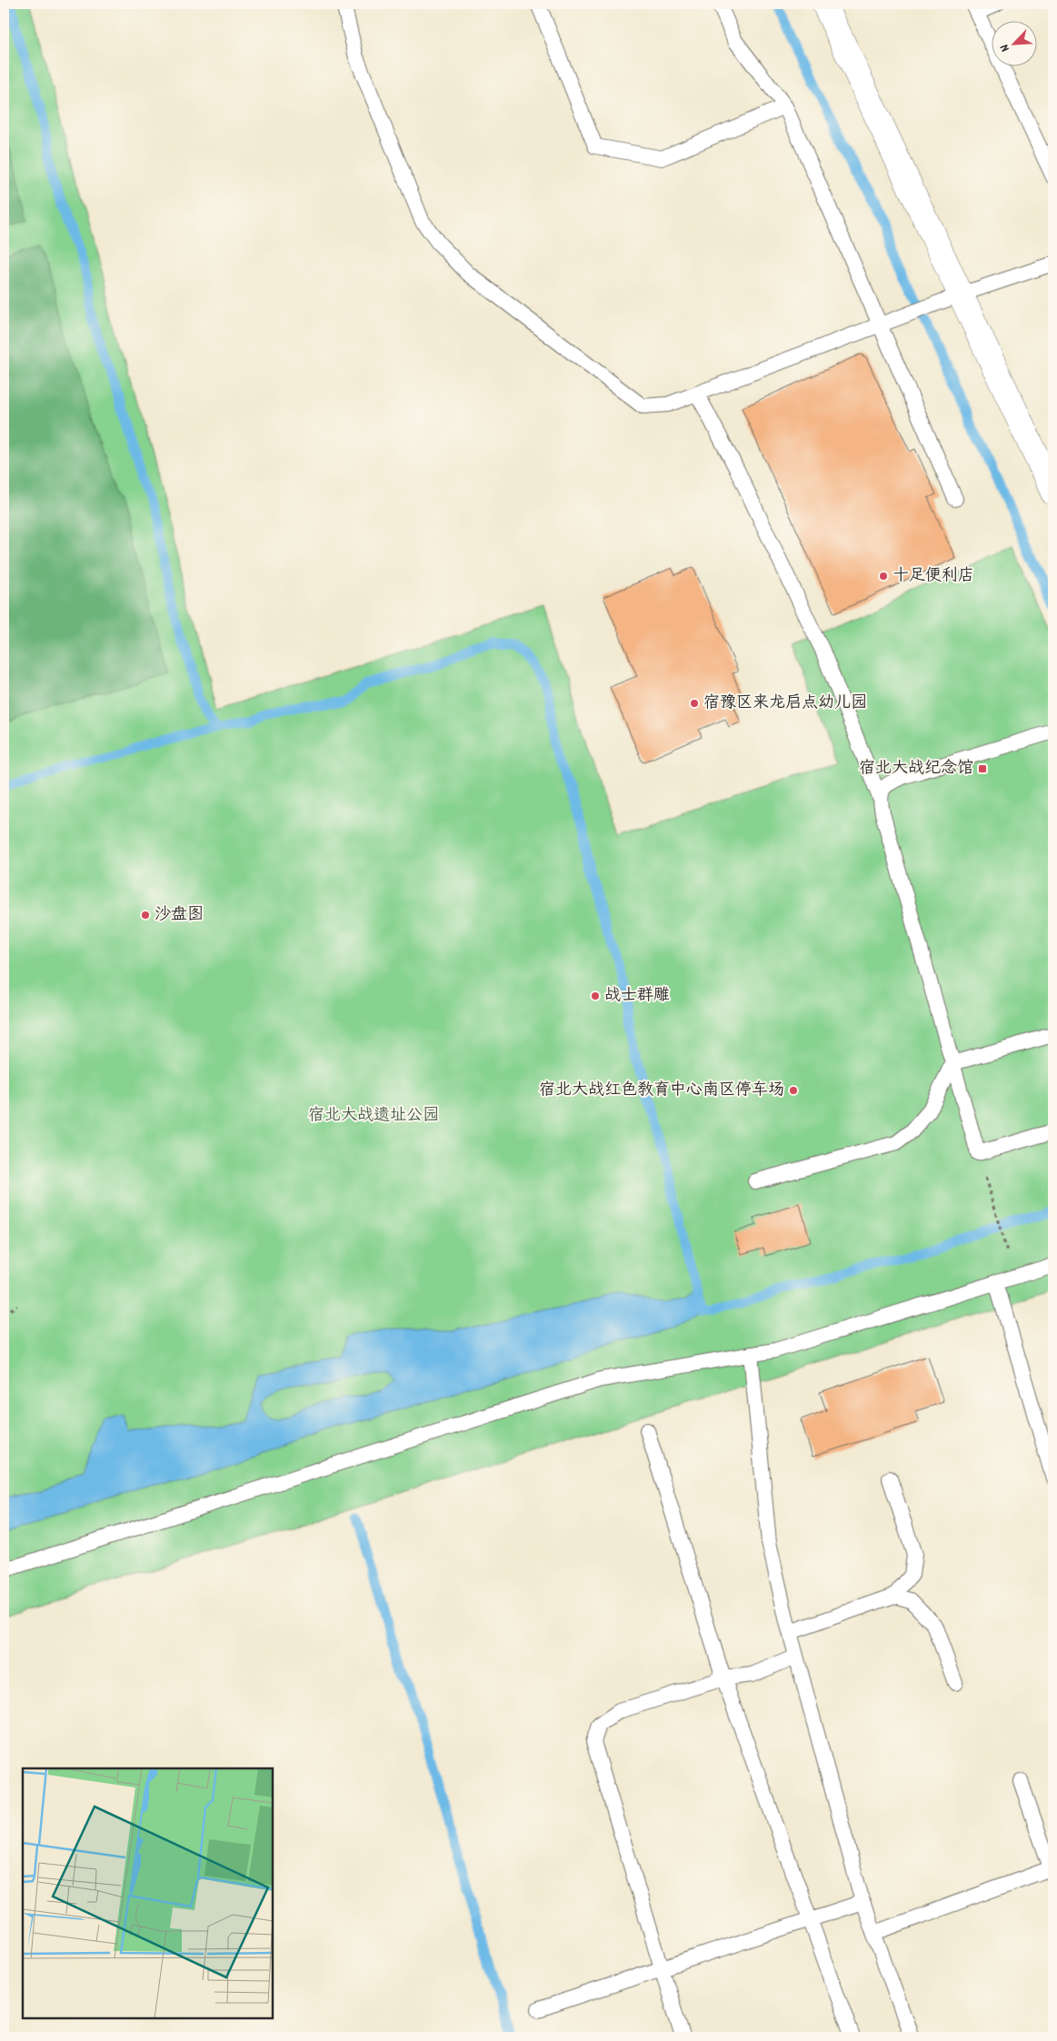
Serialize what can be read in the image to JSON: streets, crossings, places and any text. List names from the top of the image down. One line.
{"parks":["宿北大战遗址公园"],"places":{"other":["十足便利店","宿豫区来龙启点幼儿园","沙盘图","战士群雕","宿北大战红色教育中心南区停车场"],"transit":["宿北大战纪念馆"]},"north":"bottom left"}
